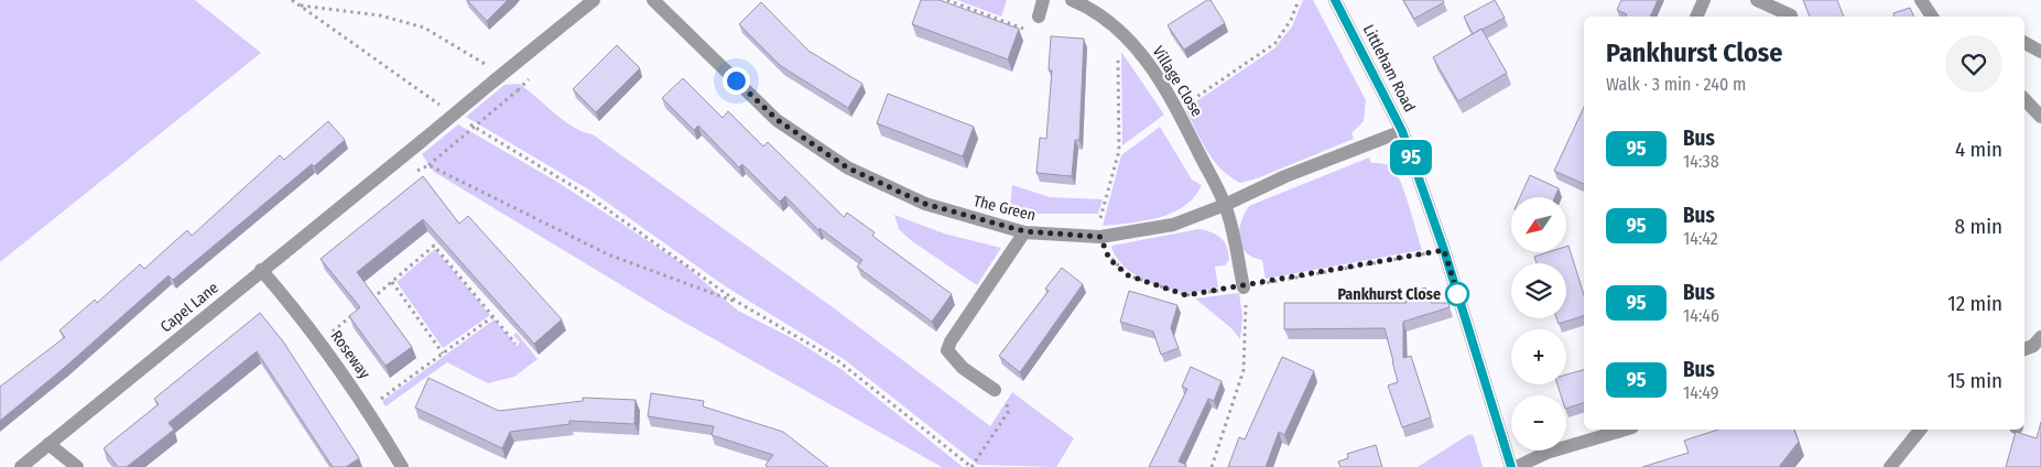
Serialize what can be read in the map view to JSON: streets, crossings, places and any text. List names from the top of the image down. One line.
{"streets":{"street":["Littleham Road","Village Close","The Green","Capel Lane","Roseway"]},"crossings":[["Littleham Road","The Green"],["Village Close","The Green"],["Capel Lane","Roseway"]],"places":["Pankhurst Close"],"lines":["bus line 95"],"north":"bottom left","page":{"on_map":"95","heading":["Pankhurst Close","Walk · 3 min · 240 m"],"list":[{"mark":"95","name":"Bus","note":"14:38","value":"4 min"},{"mark":"95","name":"Bus","note":"14:42","value":"8 min"},{"mark":"95","name":"Bus","note":"14:46","value":"12 min"},{"mark":"95","name":"Bus","note":"14:49","value":"15 min"}],"map_buttons":["+","−"]}}
